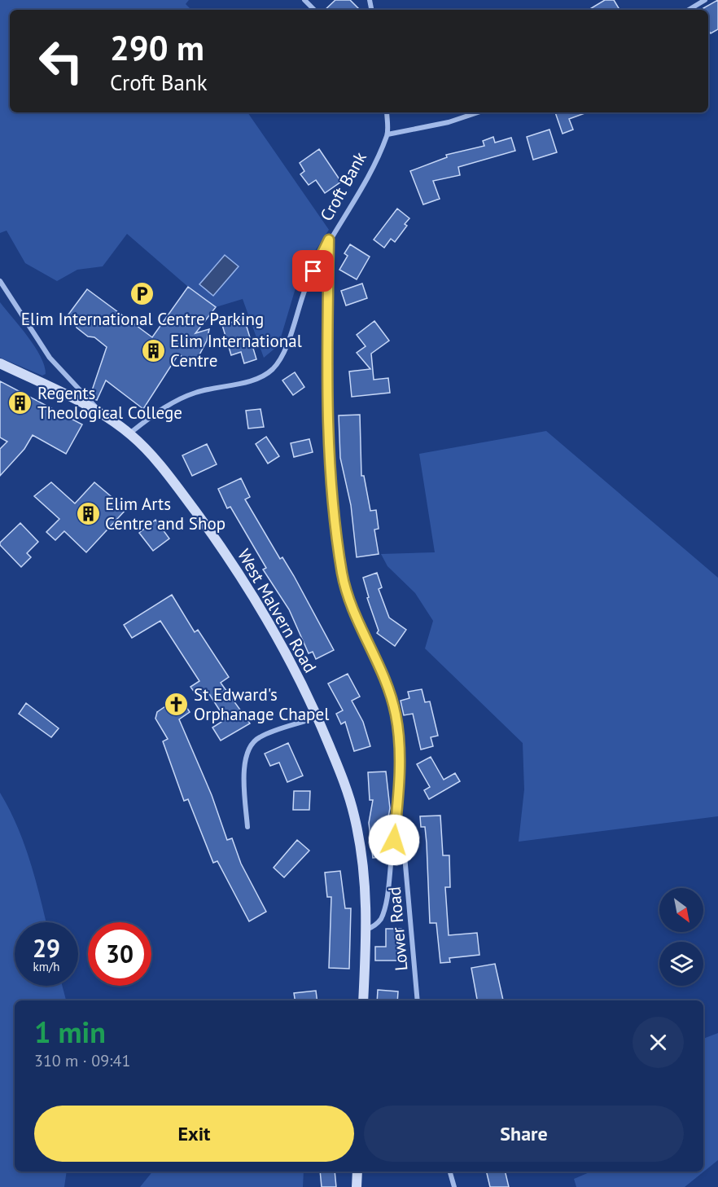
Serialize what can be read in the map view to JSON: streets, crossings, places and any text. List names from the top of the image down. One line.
{"streets":{"main road":["West Malvern Road"],"street":["Croft Bank","Lower Road"]},"crossings":[["Croft Bank","West Malvern Road"]],"places":{"parking":["Elim International Centre Parking"],"building":["Elim International Centre","Regents Theological College","Elim Arts Centre and Shop"],"church":["St Edward's Orphanage Chapel"]},"north":"bottom right","page":{"turn":["290 m","Croft Bank"],"speed":"29 km/h","limit":"30","heading":["1 min","310 m · 09:41"],"buttons":["Exit","Share"]}}
